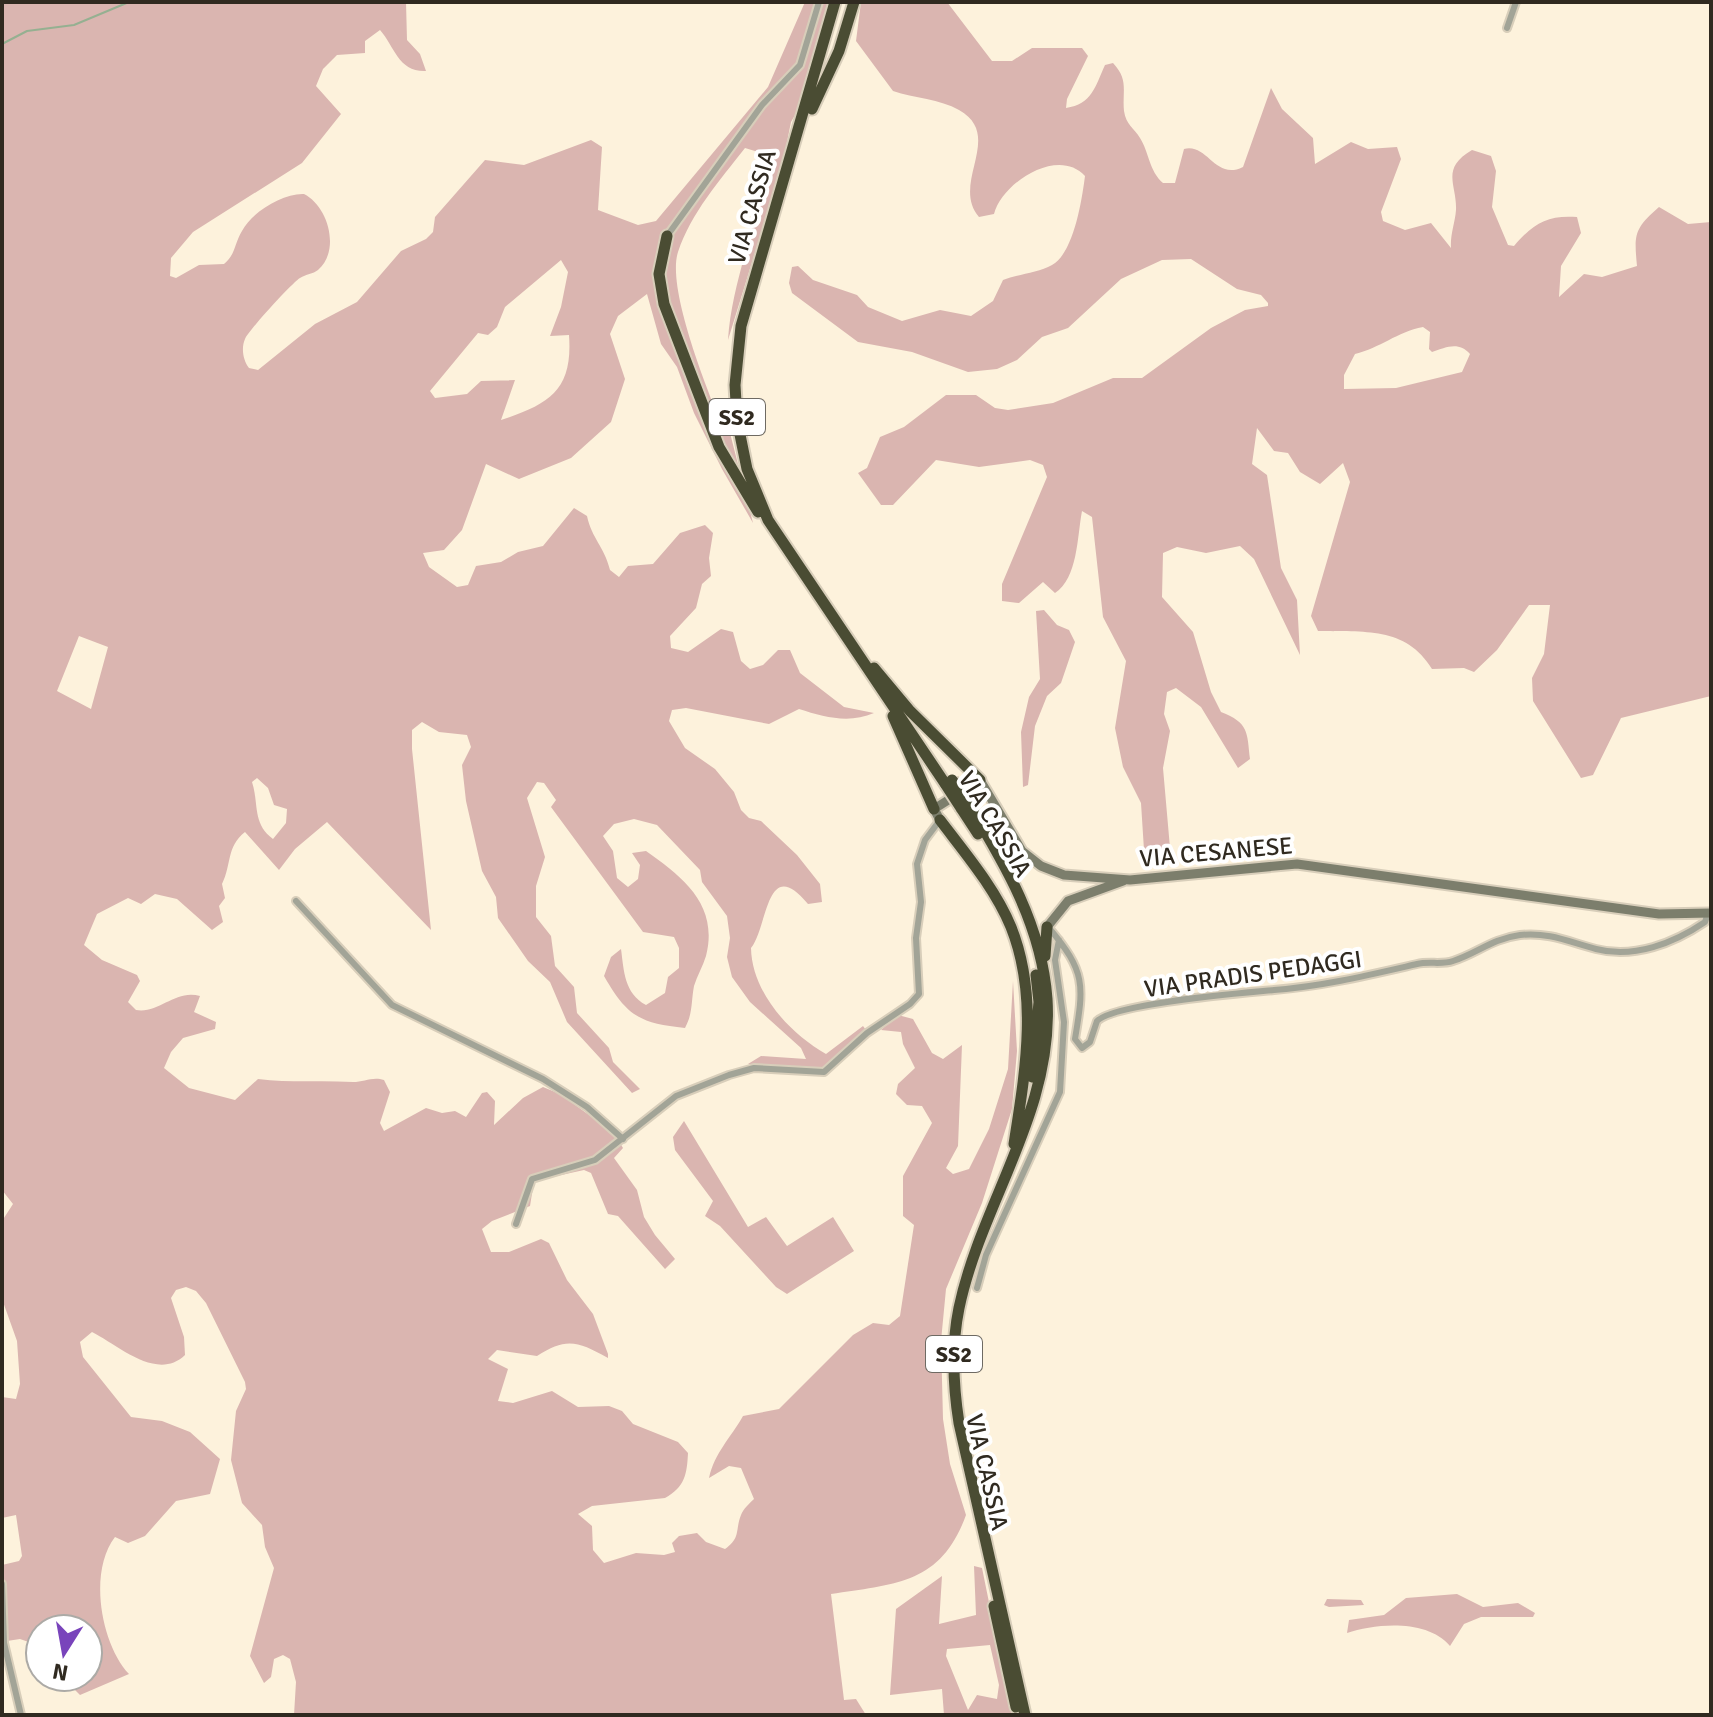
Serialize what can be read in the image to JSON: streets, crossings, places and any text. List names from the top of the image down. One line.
{"streets":{"highway":["VIA CASSIA","SS2"],"street":["VIA CESANESE","VIA PRADIS PEDAGGI"]},"crossings":[["VIA CESANESE","VIA PRADIS PEDAGGI"]],"north":"bottom"}
